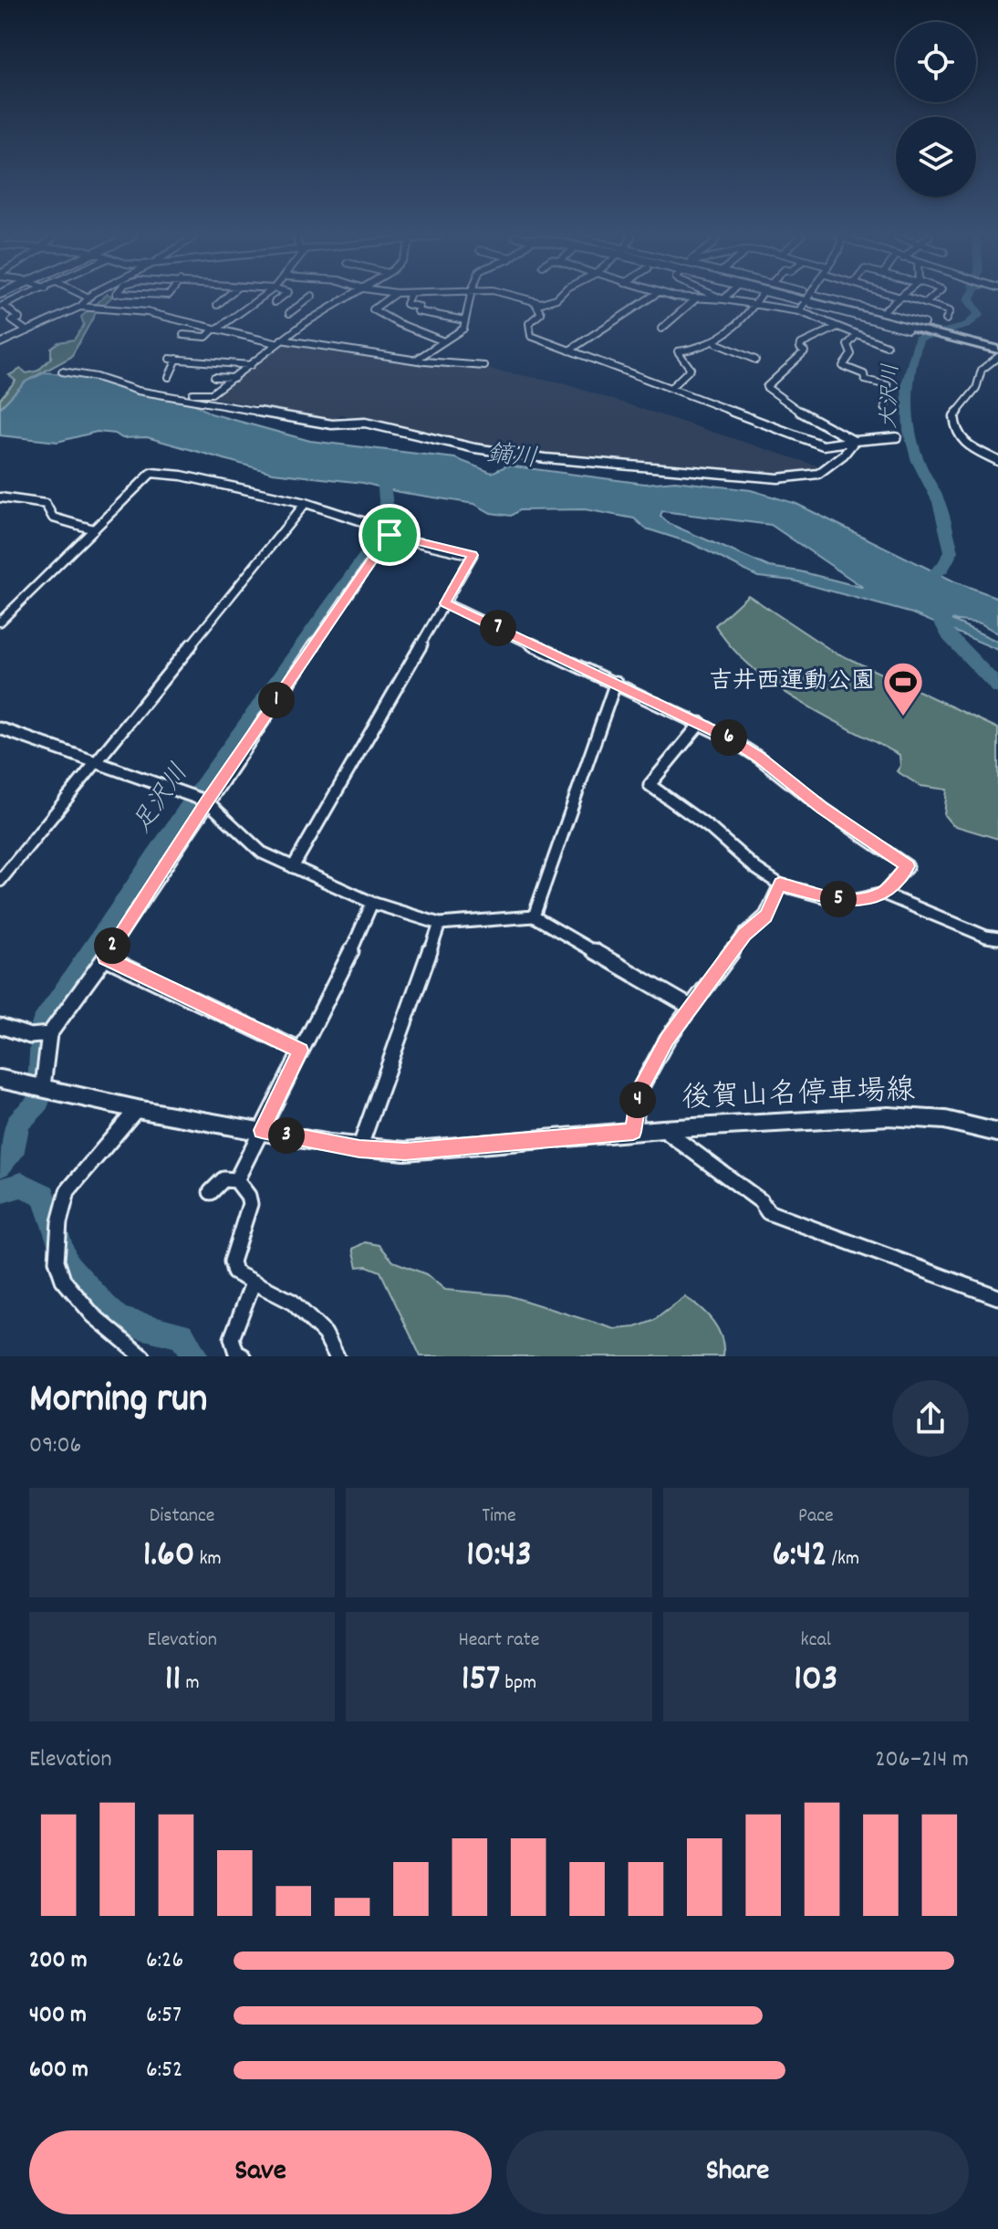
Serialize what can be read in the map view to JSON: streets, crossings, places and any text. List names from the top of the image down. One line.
{"streets":{"main road":["後賀山名停車場線"]},"water":["大沢川","鏑川","足沢川"],"places":{"sports":["吉井西運動公園"]},"page":{"pins":["7","1","6","5","2","4","3"],"heading":["Morning run","09:06"],"stats":[["Distance","1.60 km"],["Time","10:43"],["Pace","6:42 /km"],["Elevation","11 m"],["Heart rate","157 bpm"],["kcal","103"]],"chart":["Elevation","206–214 m"],"list":[{"name":"200 m","note":"6:26"},{"name":"400 m","note":"6:57"},{"name":"600 m","note":"6:52"}],"buttons":["Save","Share"]}}
